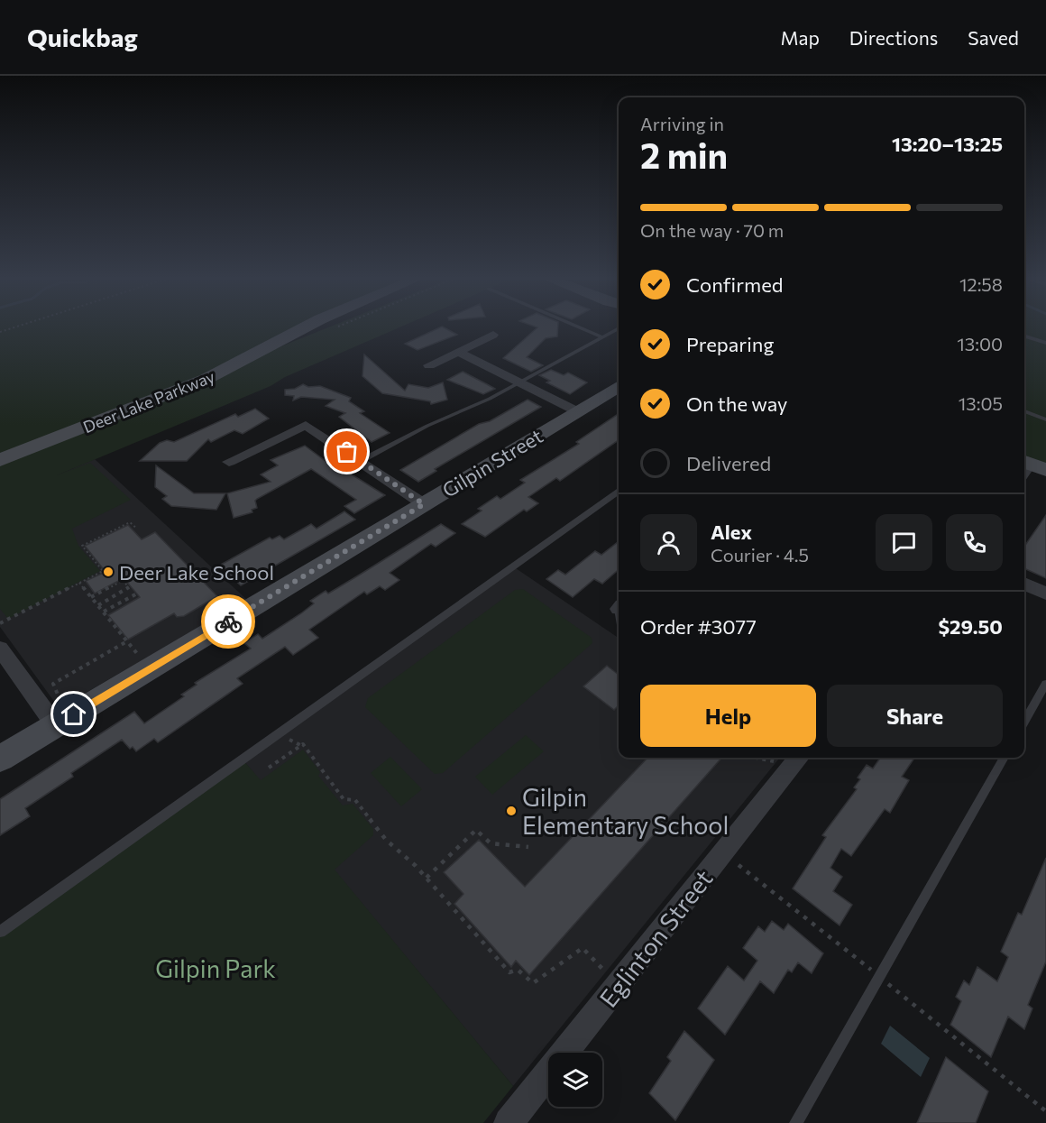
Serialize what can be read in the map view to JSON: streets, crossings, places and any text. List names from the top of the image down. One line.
{"streets":{"street":["Deer Lake Parkway","Gilpin Street","Eglinton Street"]},"parks":["Gilpin Park"],"places":["Deer Lake School","Gilpin Elementary School"],"page":{"header":"Quickbag","nav":["Map","Directions","Saved"],"heading":["2 min","Arriving in","13:20–13:25"],"panel":["Alex","Courier · 4.5","Order #3077","$29.50"],"bar":"On the way · 70 m","list":[["Confirmed","12:58"],["Preparing","13:00"],["On the way","13:05"],"Delivered"],"buttons":["Help","Share"]}}
